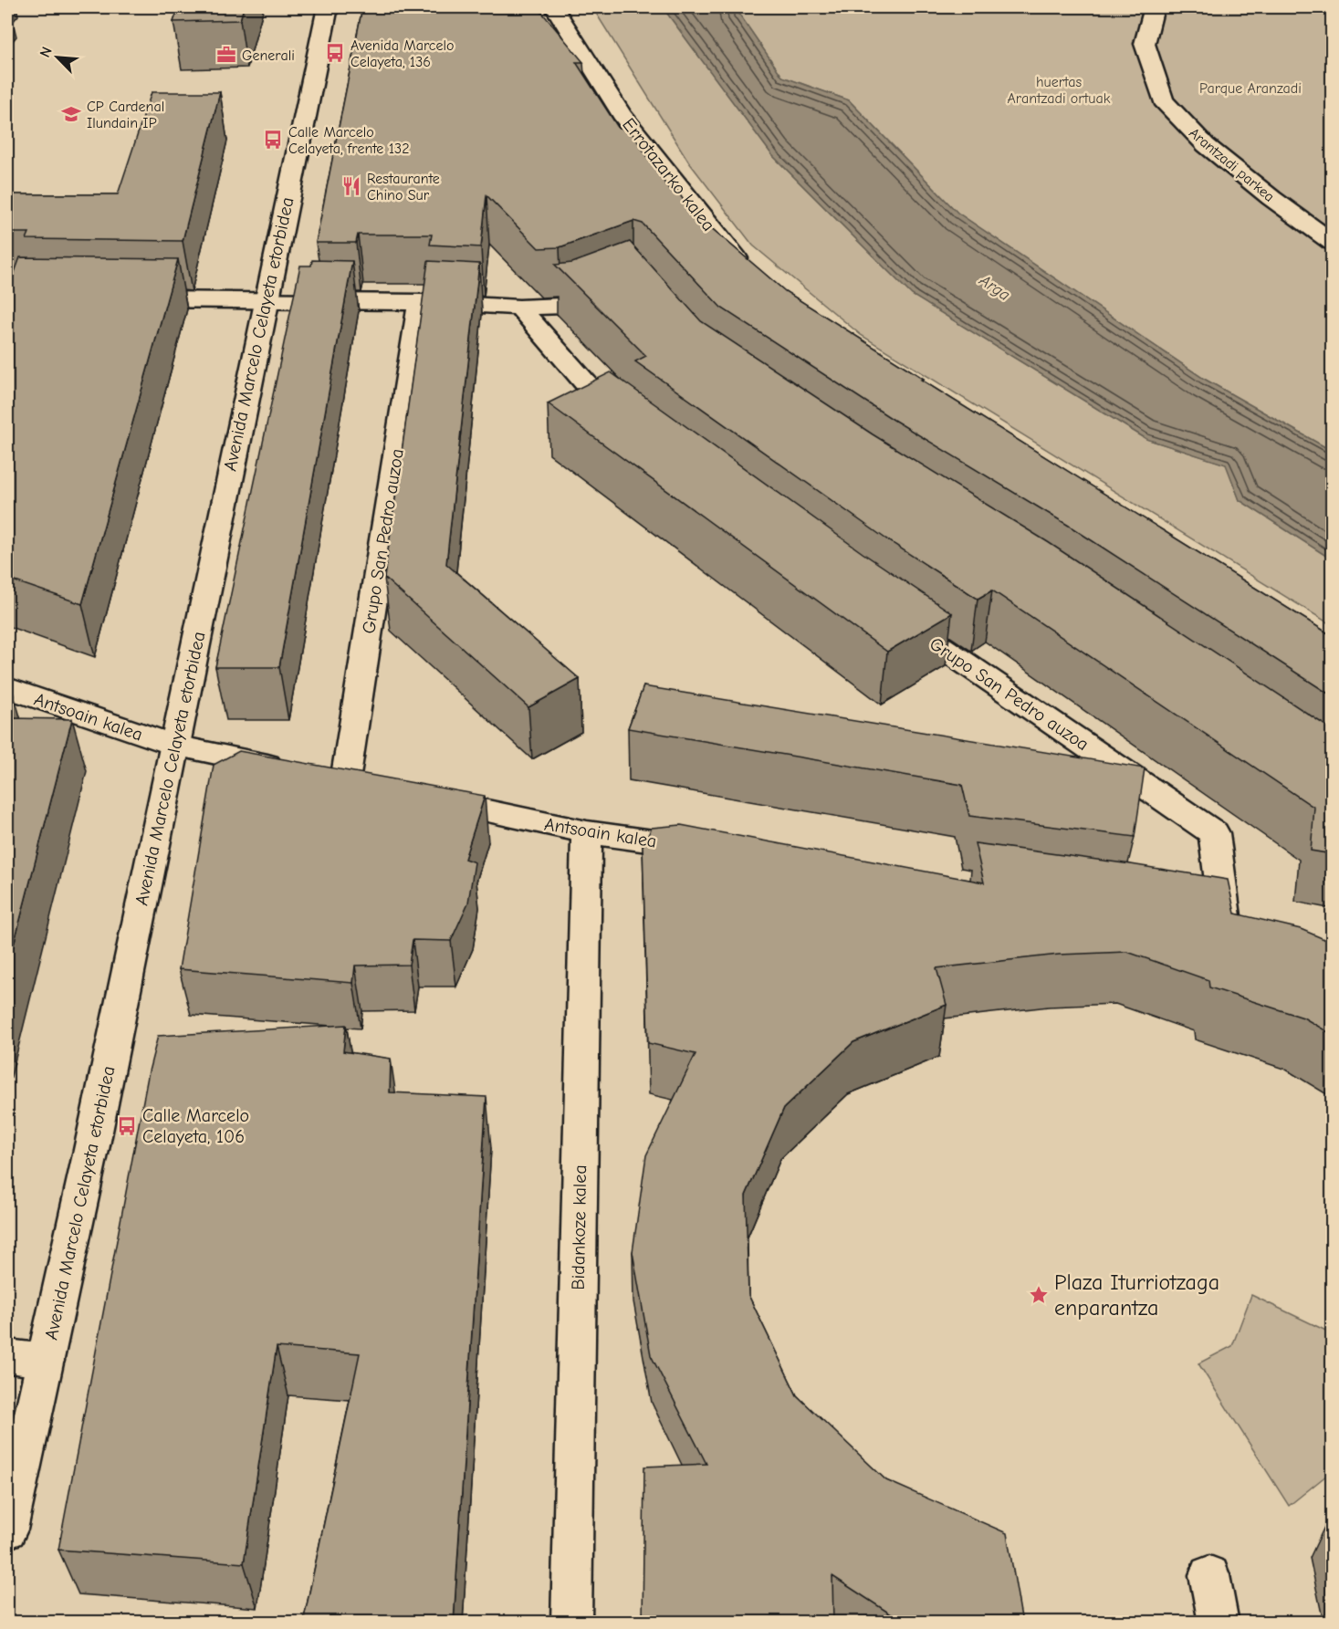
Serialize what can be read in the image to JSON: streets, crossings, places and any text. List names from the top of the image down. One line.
{"streets":{"street":["Arantzadi parkea","Errotazarko kalea","Avenida Marcelo Celayeta etorbidea","Grupo San Pedro auzoa","Antsoain kalea","Bidankoze kalea"]},"crossings":[["Avenida Marcelo Celayeta etorbidea","Antsoain kalea"],["Grupo San Pedro auzoa","Antsoain kalea"],["Antsoain kalea","Bidankoze kalea"]],"water":["Arga"],"parks":["huertas Arantzadi ortuak","Parque Aranzadi"],"places":{"bus stop":["Avenida Marcelo Celayeta, 136","Calle Marcelo Celayeta, frente 132","Calle Marcelo Celayeta, 106"],"office":["Generali"],"school or university":["CP Cardenal Ilundain IP"],"restaurant":["Restaurante Chino Sur"],"place":["Plaza Iturriotzaga enparantza"]},"north":"top left"}
